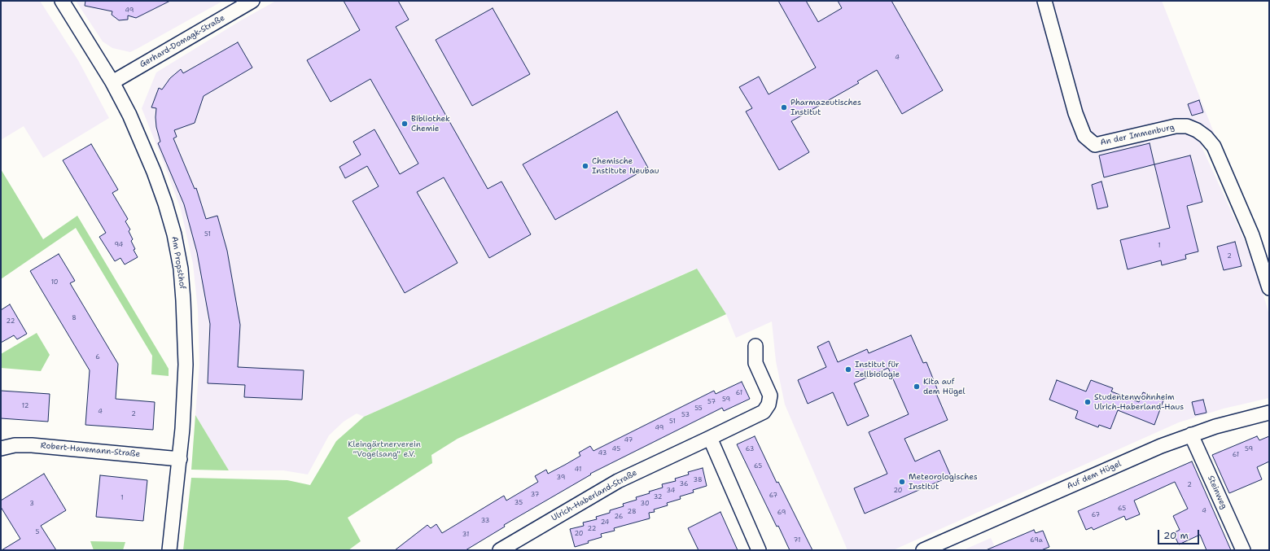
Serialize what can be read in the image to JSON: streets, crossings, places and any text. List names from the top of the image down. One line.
{"streets":{"street":["Gerhard-Domagk-Straße","An der Immenburg","Am Propsthof","Robert-Havemann-Straße","Auf dem Hügel","Steinweg","Ulrich-Haberland-Straße"]},"crossings":[["Gerhard-Domagk-Straße","Am Propsthof"],["Am Propsthof","Robert-Havemann-Straße"],["Auf dem Hügel","Steinweg"]],"parks":["Kleingärtnerverein \"Vogelsang\" e.V."],"places":["Pharmazeutisches Institut","Bibliothek Chemie","Chemische Institute Neubau","Institut für Zellbiologie","Kita auf dem Hügel","Studentenwohnheim Ulrich-Haberland-Haus","Meteorologisches Institut"],"house_numbers":["49","4","51","94","1","2","10","8","22","6","61","59","57","12","55","4","2","53","51","49","47","45","63","59","43","61","65","41","39","38","36","2","34","20","37","67","32","1","35","3","30","65","4","28","69","67","26","33","24","22","5","20","31","71","69a"],"scale_bar":"20 m"}
